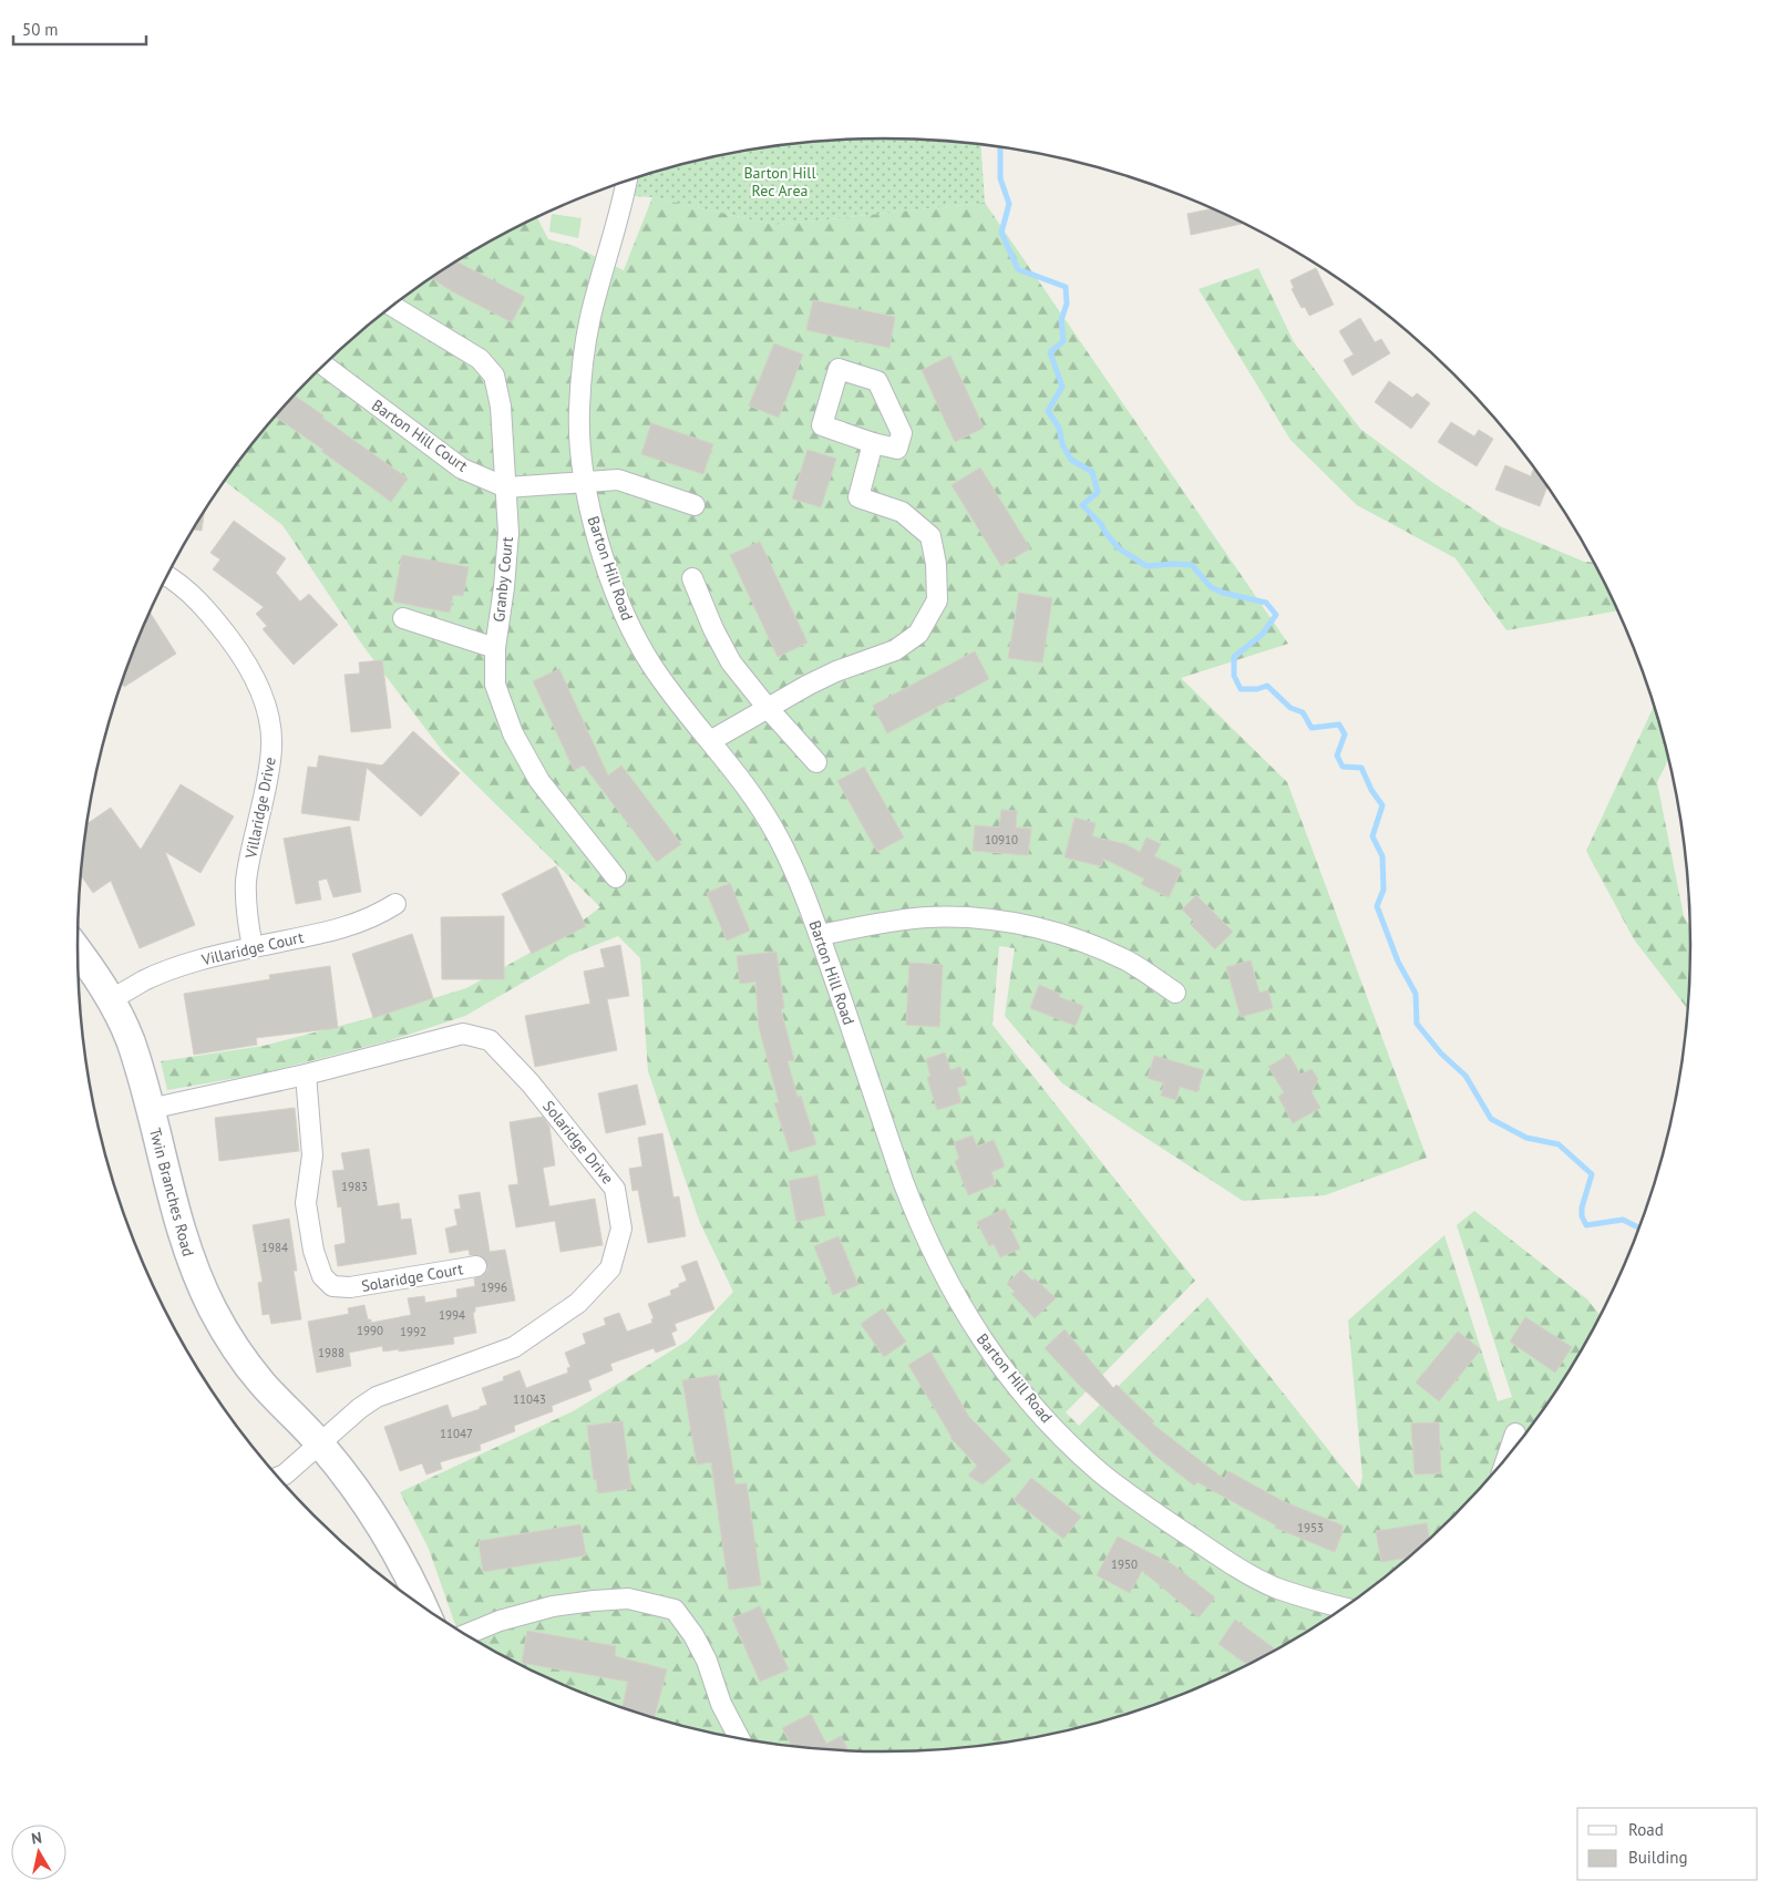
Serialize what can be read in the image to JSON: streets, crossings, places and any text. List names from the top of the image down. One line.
{"streets":{"main road":["Twin Branches Road"],"street":["Barton Hill Court","Barton Hill Road","Granby Court","Villaridge Drive","Villaridge Court","Solaridge Drive","Solaridge Court"]},"crossings":[["Barton Hill Court","Barton Hill Road"],["Barton Hill Court","Granby Court"],["Villaridge Drive","Villaridge Court"],["Villaridge Court","Twin Branches Road"],["Solaridge Drive","Twin Branches Road"],["Solaridge Drive","Solaridge Court"]],"parks":["Barton Hill Rec Area"],"house_numbers":["10910","1983","1984","1996","1994","1990","1992","1988","11043","11047","1953","1950"],"legend":["Road","Building"],"scale_bar":"50 m","north":"top"}
